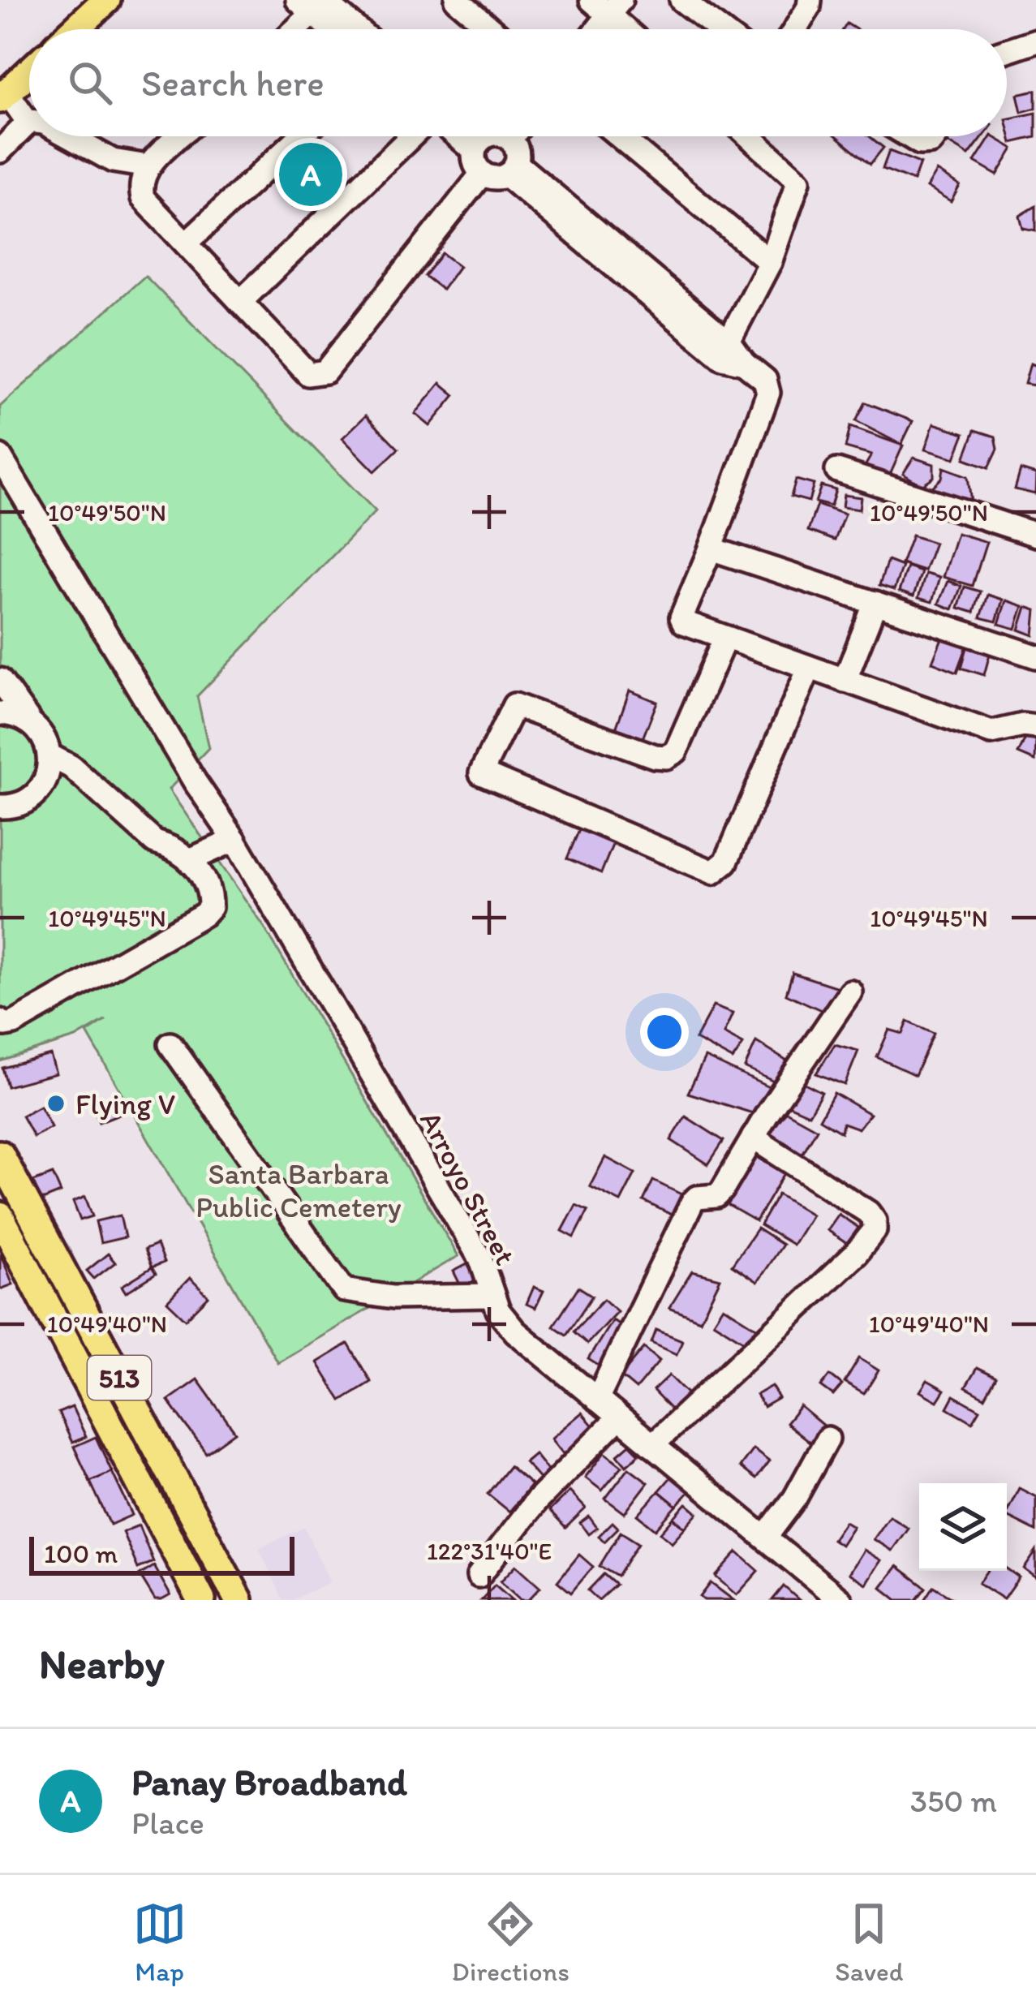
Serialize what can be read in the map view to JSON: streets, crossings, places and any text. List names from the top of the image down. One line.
{"streets":{"main road":["513"],"street":["Arroyo Street"]},"parks":["Santa Barbara Public Cemetery"],"places":["Flying V"],"scale_bar":"100 m","page":{"search":"Search here","pins":"A","scale":"100 m","heading":"Nearby","list":[{"mark":"A","name":"Panay Broadband","note":"Place","value":"350 m"}],"nav":["Map","Directions","Saved"]},"coordinates":["10°49'50\"N","10°49'45\"N","10°49'40\"N","122°31'40\"E"]}
